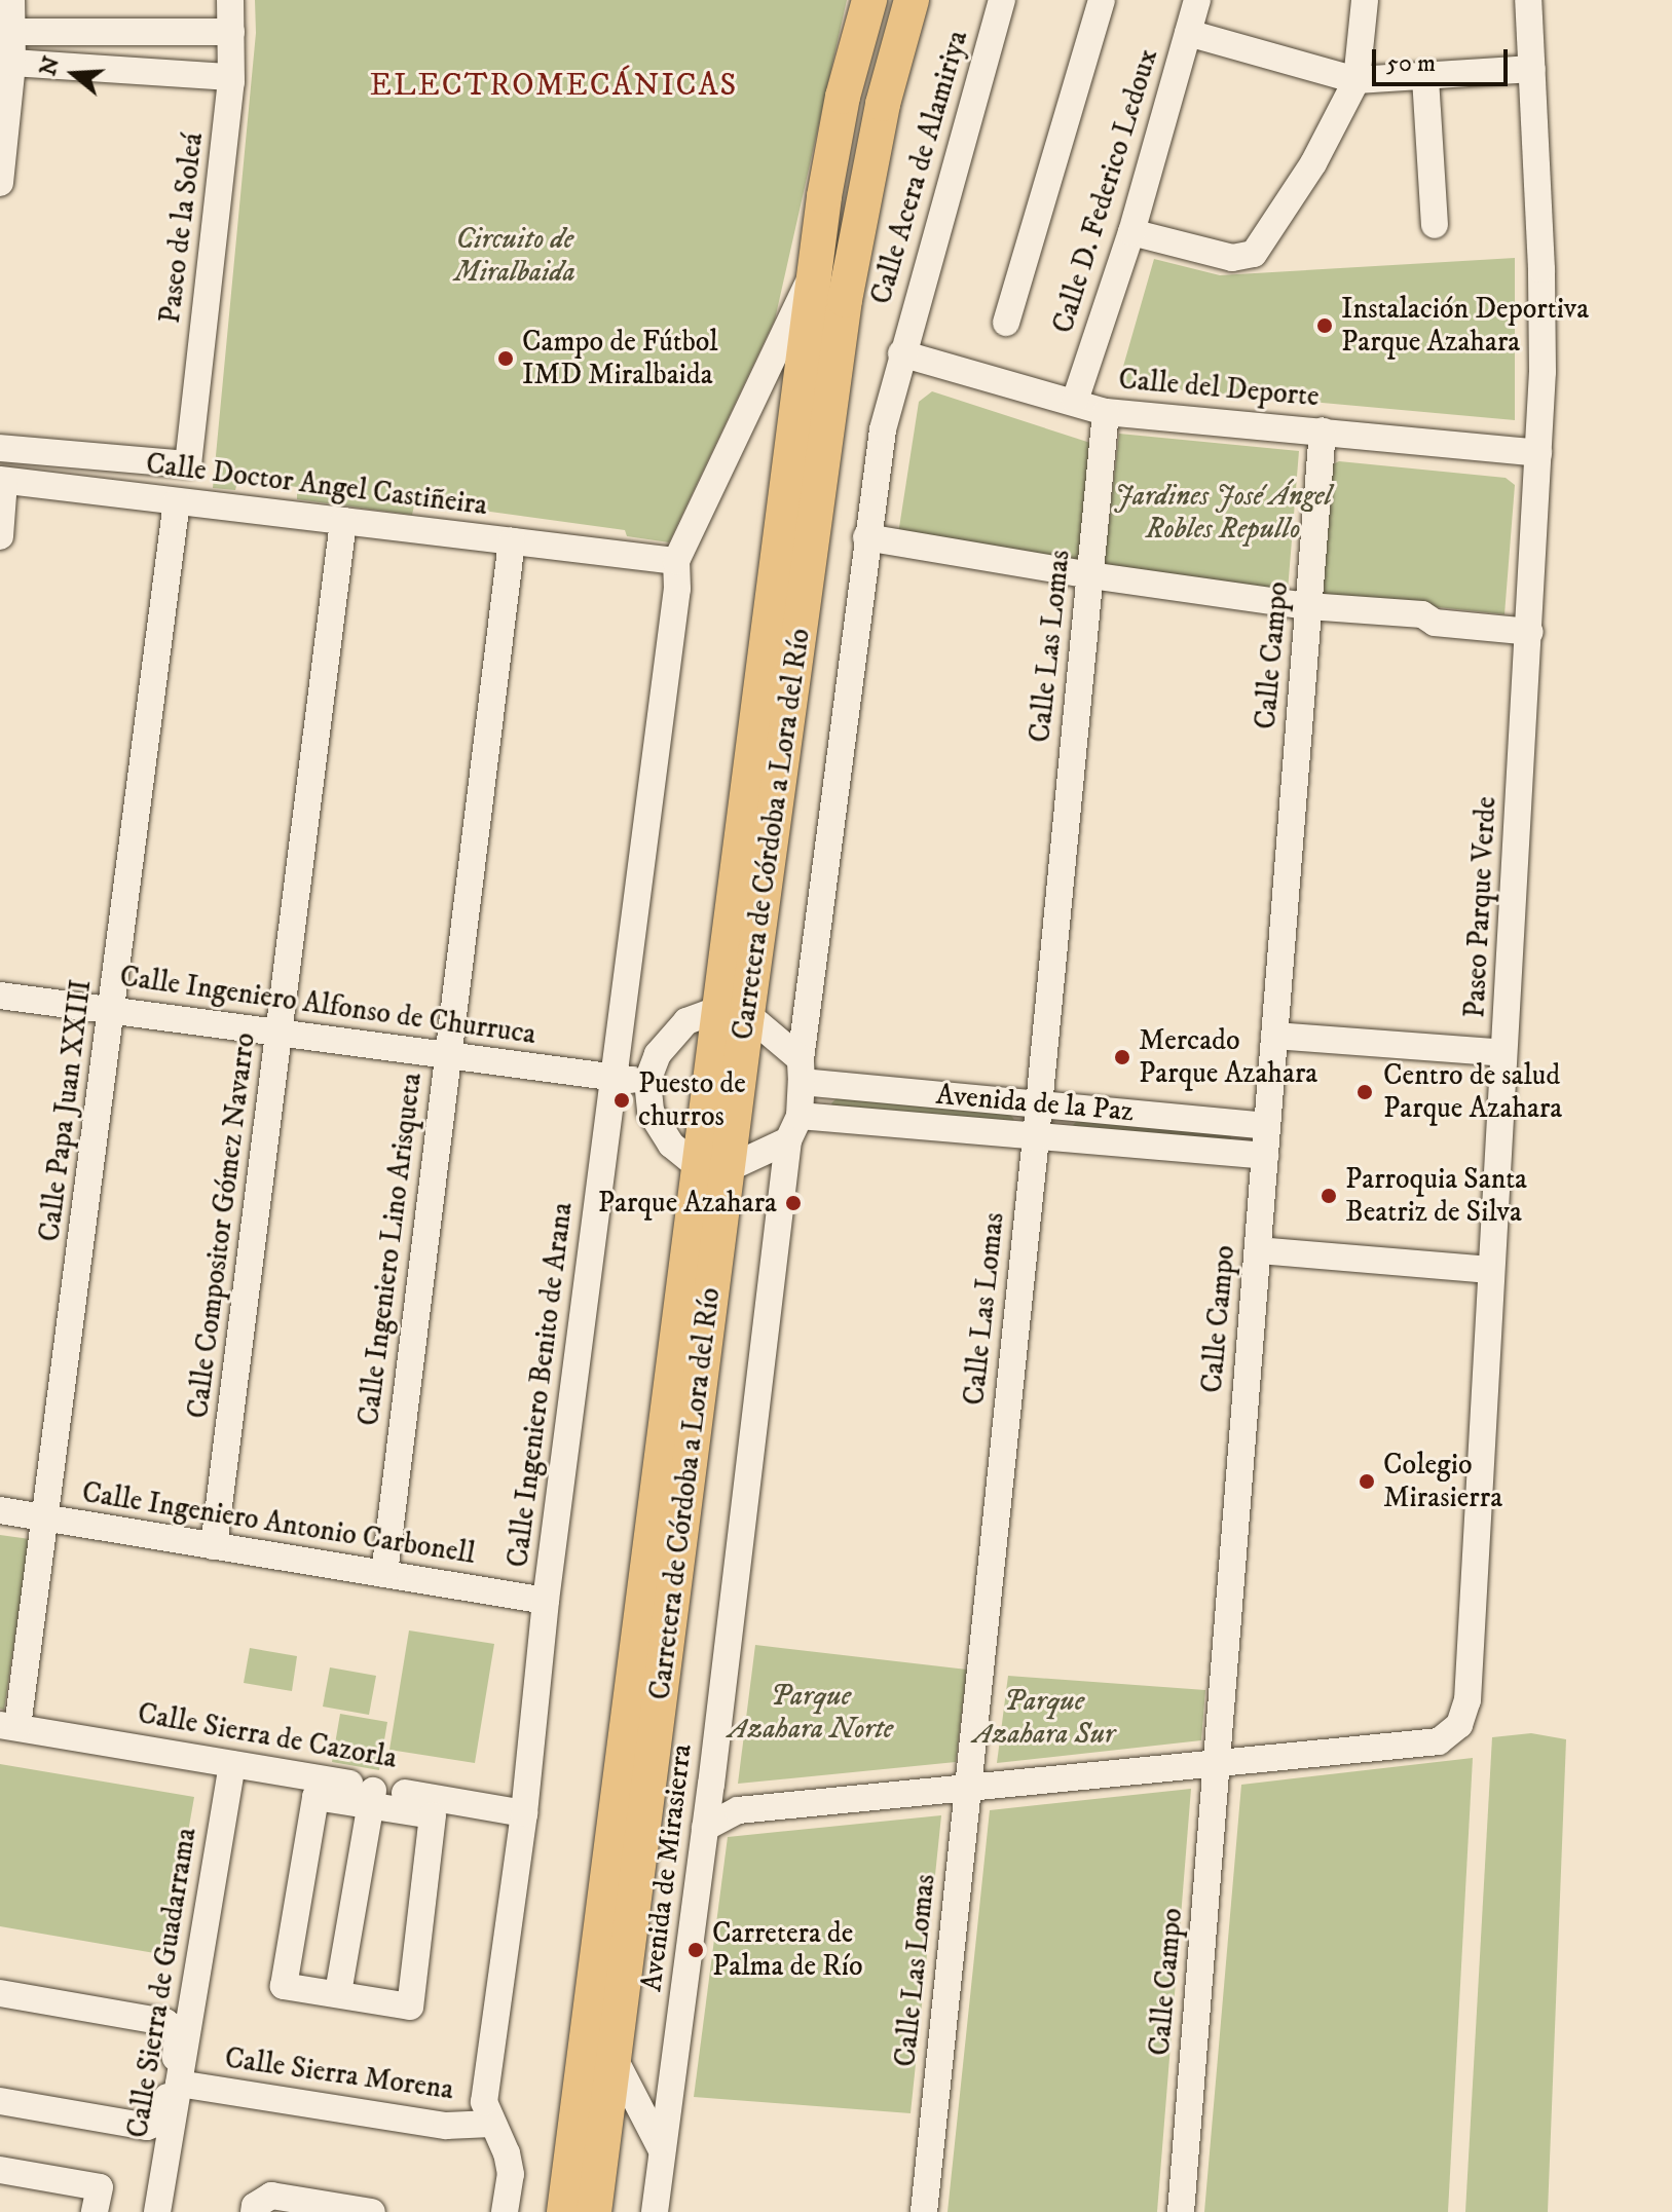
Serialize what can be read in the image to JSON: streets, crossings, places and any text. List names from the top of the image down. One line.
{"streets":{"main road":["Carretera de Córdoba a Lora del Río"],"street":["Calle Acera de Alamiriya","Calle D. Federico Ledoux","Paseo de la Soleá","Calle del Deporte","Calle Doctor Angel Castiñeira","Calle Las Lomas","Calle Campo","Paseo Parque Verde","Calle Ingeniero Alfonso de Churruca","Avenida de la Paz","Calle Papa Juan XXIII","Calle Compositor Gómez Navarro","Calle Ingeniero Lino Arisqueta","Calle Ingeniero Benito de Arana","Calle Ingeniero Antonio Carbonell","Calle Sierra de Cazorla","Avenida de Mirasierra","Calle Sierra de Guadarrama","Calle Sierra Morena"]},"crossings":[["Calle Acera de Alamiriya","Calle del Deporte"],["Calle D. Federico Ledoux","Calle del Deporte"],["Calle del Deporte","Calle Las Lomas"],["Calle del Deporte","Calle Campo"],["Calle del Deporte","Paseo Parque Verde"],["Calle Doctor Angel Castiñeira","Calle Papa Juan XXIII"],["Calle Doctor Angel Castiñeira","Calle Compositor Gómez Navarro"],["Calle Doctor Angel Castiñeira","Calle Ingeniero Lino Arisqueta"],["Calle Doctor Angel Castiñeira","Calle Ingeniero Benito de Arana"],["Calle Las Lomas","Paseo Parque Verde"],["Calle Las Lomas","Avenida de la Paz"],["Calle Campo","Paseo Parque Verde"],["Calle Campo","Avenida de la Paz"],["Calle Ingeniero Alfonso de Churruca","Calle Papa Juan XXIII"],["Calle Ingeniero Alfonso de Churruca","Calle Compositor Gómez Navarro"],["Calle Ingeniero Alfonso de Churruca","Calle Ingeniero Lino Arisqueta"],["Calle Ingeniero Alfonso de Churruca","Calle Ingeniero Benito de Arana"],["Avenida de la Paz","Avenida de Mirasierra"],["Calle Papa Juan XXIII","Calle Ingeniero Antonio Carbonell"],["Calle Papa Juan XXIII","Calle Sierra de Cazorla"],["Calle Compositor Gómez Navarro","Calle Ingeniero Antonio Carbonell"],["Calle Ingeniero Lino Arisqueta","Calle Ingeniero Antonio Carbonell"],["Calle Ingeniero Benito de Arana","Calle Ingeniero Antonio Carbonell"],["Calle Ingeniero Benito de Arana","Calle Sierra de Cazorla"],["Calle Ingeniero Benito de Arana","Calle Sierra Morena"],["Calle Sierra de Cazorla","Calle Sierra de Guadarrama"],["Calle Sierra de Guadarrama","Calle Sierra Morena"]],"districts":["ELECTROMECÁNICAS"],"parks":["Circuito de Miralbaida","Jardines José Ángel Robles Repullo","Parque Azahara Norte","Parque Azahara Sur"],"places":["Instalación Deportiva Parque Azahara","Campo de Fútbol IMD Miralbaida","Mercado Parque Azahara","Centro de salud Parque Azahara","Puesto de churros","Parroquia Santa Beatriz de Silva","Parque Azahara","Colegio Mirasierra","Carretera de Palma de Río"],"scale_bar":"50 m","north":"left"}
